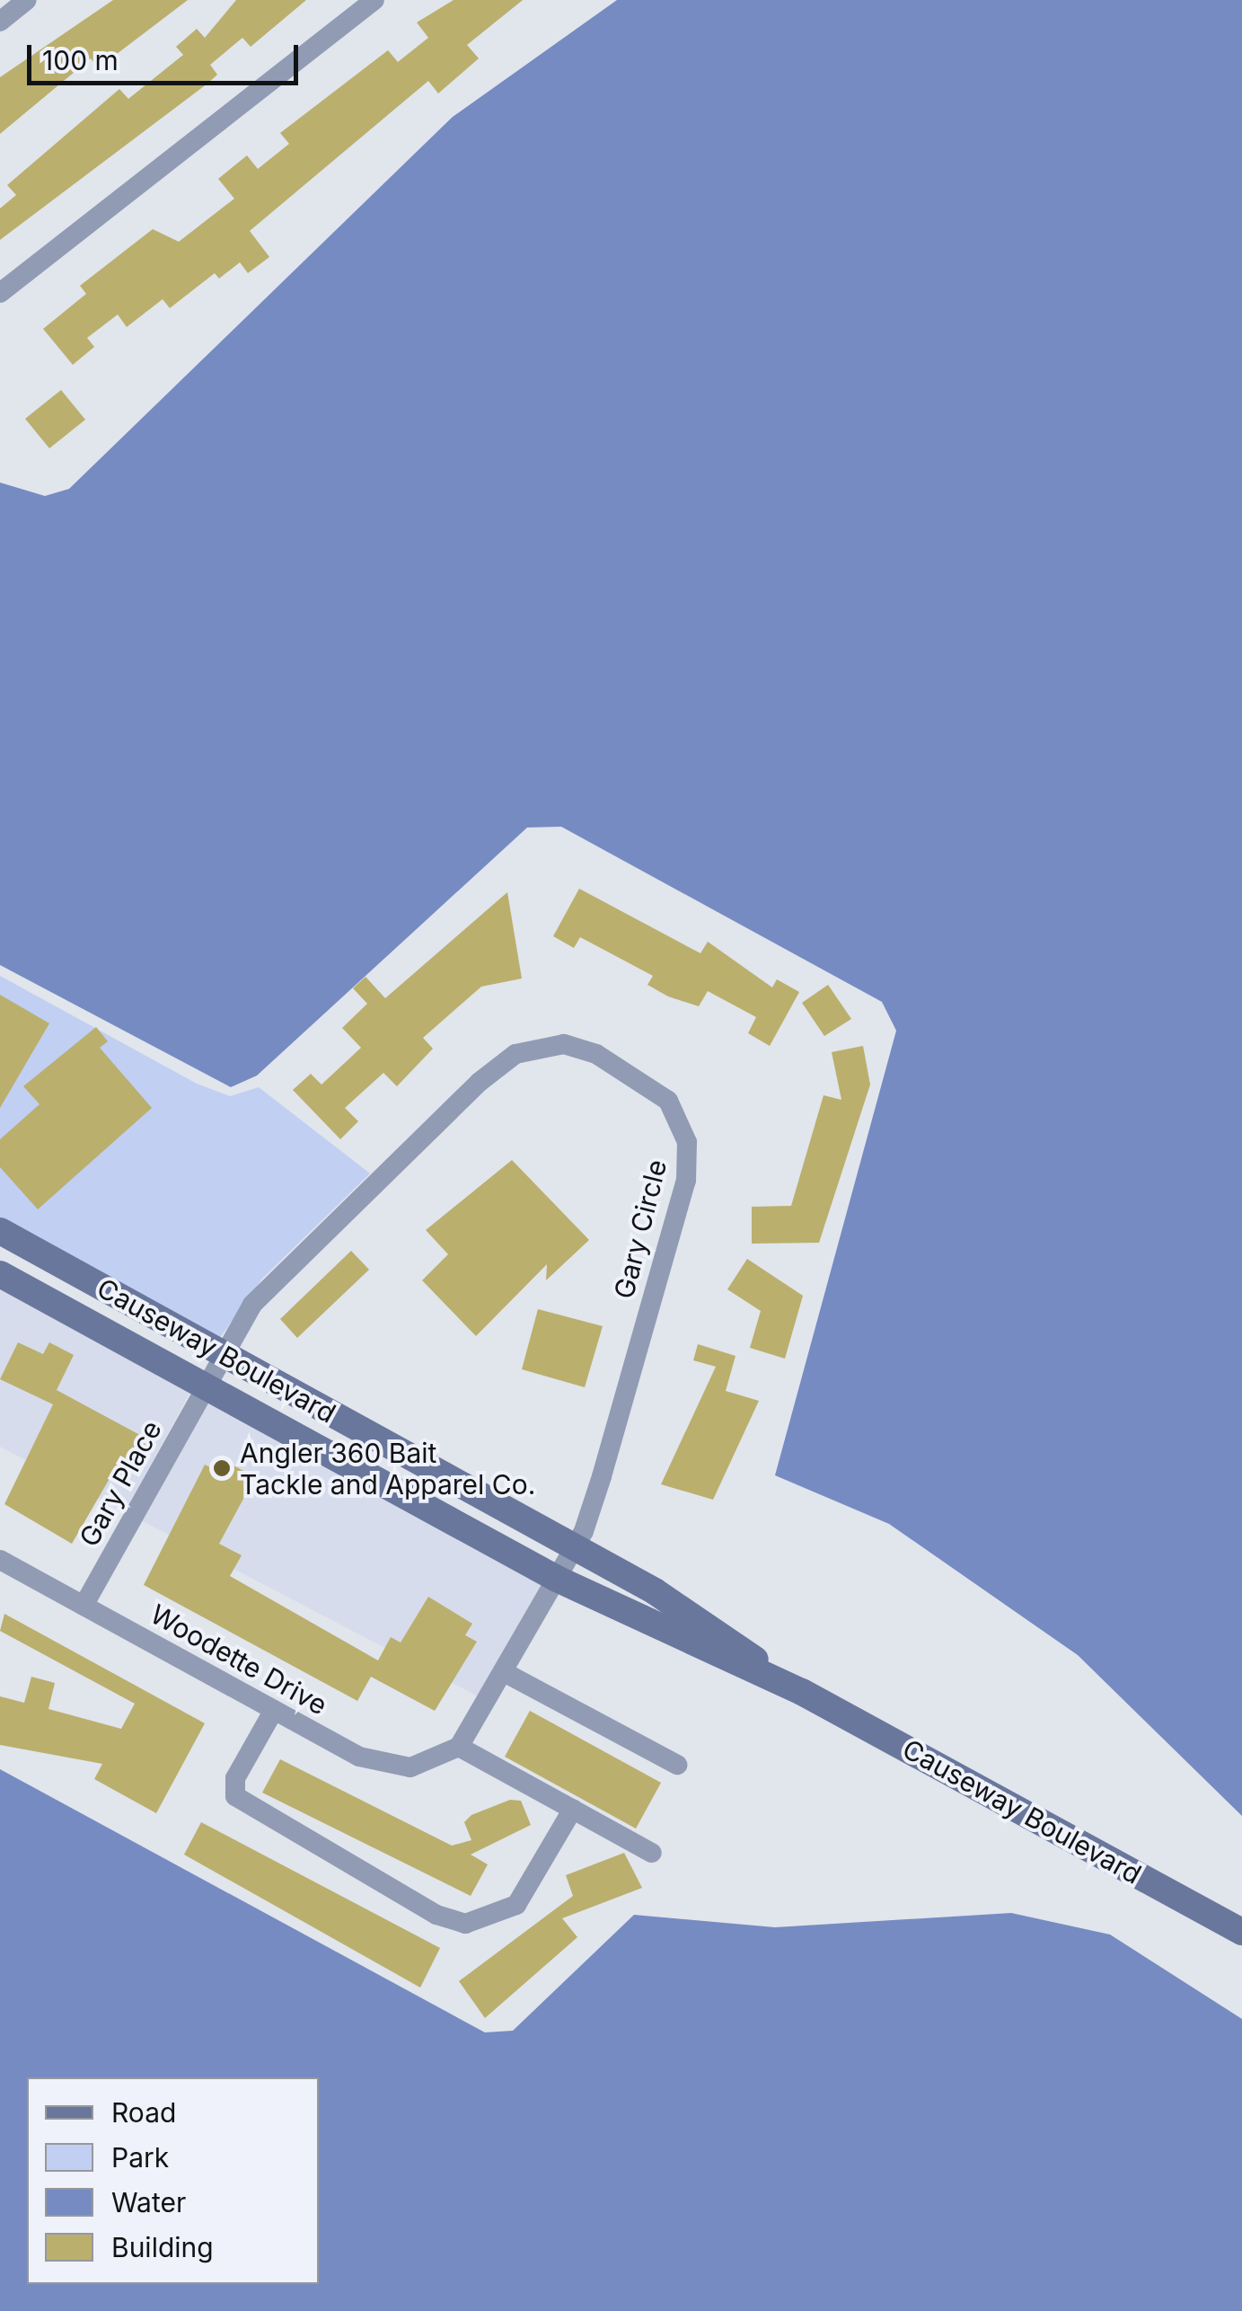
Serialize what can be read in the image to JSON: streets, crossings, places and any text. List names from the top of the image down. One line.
{"streets":{"street":["Gary Circle","Causeway Boulevard","Gary Place","Woodette Drive"]},"crossings":[["Gary Circle","Causeway Boulevard"],["Gary Circle","Gary Place"],["Gary Circle","Woodette Drive"],["Causeway Boulevard","Gary Place"],["Gary Place","Woodette Drive"]],"places":["Angler 360 Bait Tackle and Apparel Co."],"legend":["Road","Park","Water","Building"],"scale_bar":"100 m"}
